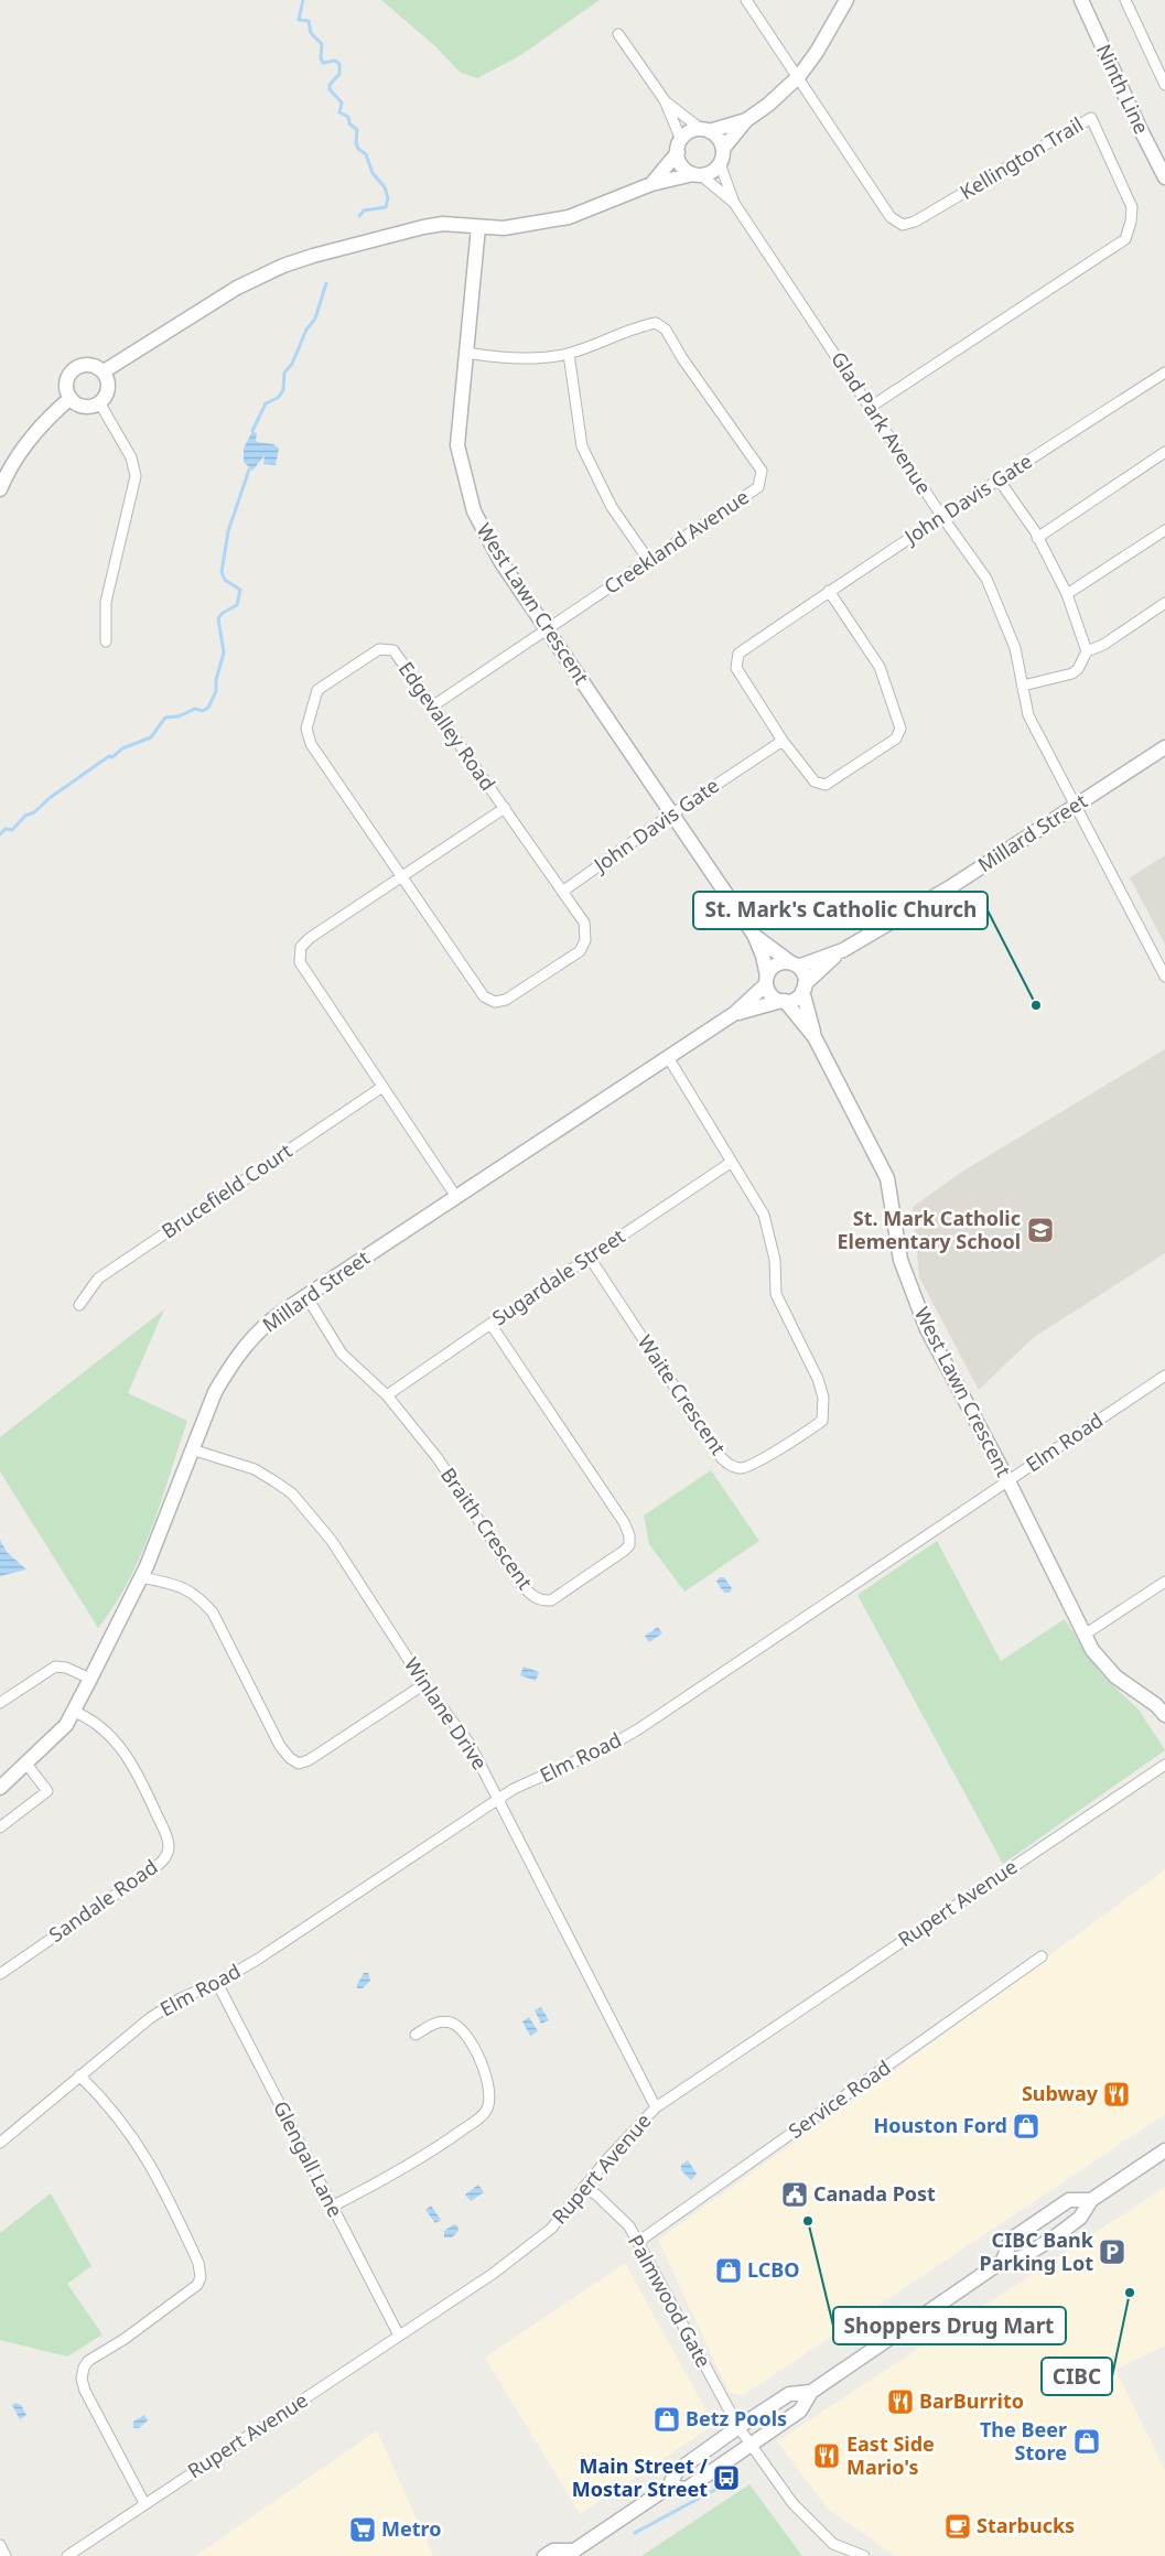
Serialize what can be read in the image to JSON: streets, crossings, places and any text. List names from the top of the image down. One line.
{"streets":{"street":["Ninth Line","Kellington Trail","Glad Park Avenue","John Davis Gate","Creekland Avenue","West Lawn Crescent","Edgevalley Road","Millard Street","Brucefield Court","Sugardale Street","Waite Crescent","Elm Road","Braith Crescent","Winlane Drive","Sandale Road","Rupert Avenue","Service Road","Glengall Lane","Palmwood Gate"]},"crossings":[["Kellington Trail","Glad Park Avenue"],["Glad Park Avenue","John Davis Gate"],["Glad Park Avenue","Millard Street"],["John Davis Gate","West Lawn Crescent"],["Creekland Avenue","West Lawn Crescent"],["Creekland Avenue","Edgevalley Road"],["West Lawn Crescent","Millard Street"],["West Lawn Crescent","Elm Road"],["Millard Street","Waite Crescent"],["Millard Street","Braith Crescent"],["Millard Street","Winlane Drive"],["Millard Street","Sandale Road"],["Sugardale Street","Waite Crescent"],["Sugardale Street","Braith Crescent"],["Elm Road","Winlane Drive"],["Elm Road","Glengall Lane"],["Winlane Drive","Rupert Avenue"],["Rupert Avenue","Glengall Lane"],["Rupert Avenue","Palmwood Gate"],["Service Road","Palmwood Gate"]],"places":{"other":["St. Mark's Catholic Church","Shoppers Drug Mart","CIBC"],"school or university":["St. Mark Catholic Elementary School"],"restaurant":["Subway","BarBurrito","East Side Mario's"],"shop":["Houston Ford","LCBO","Betz Pools","The Beer Store"],"public building":["Canada Post"],"parking":["CIBC Bank Parking Lot"],"bus stop":["Main Street / Mostar Street"],"cafe":["Starbucks"],"supermarket":["Metro"]}}
